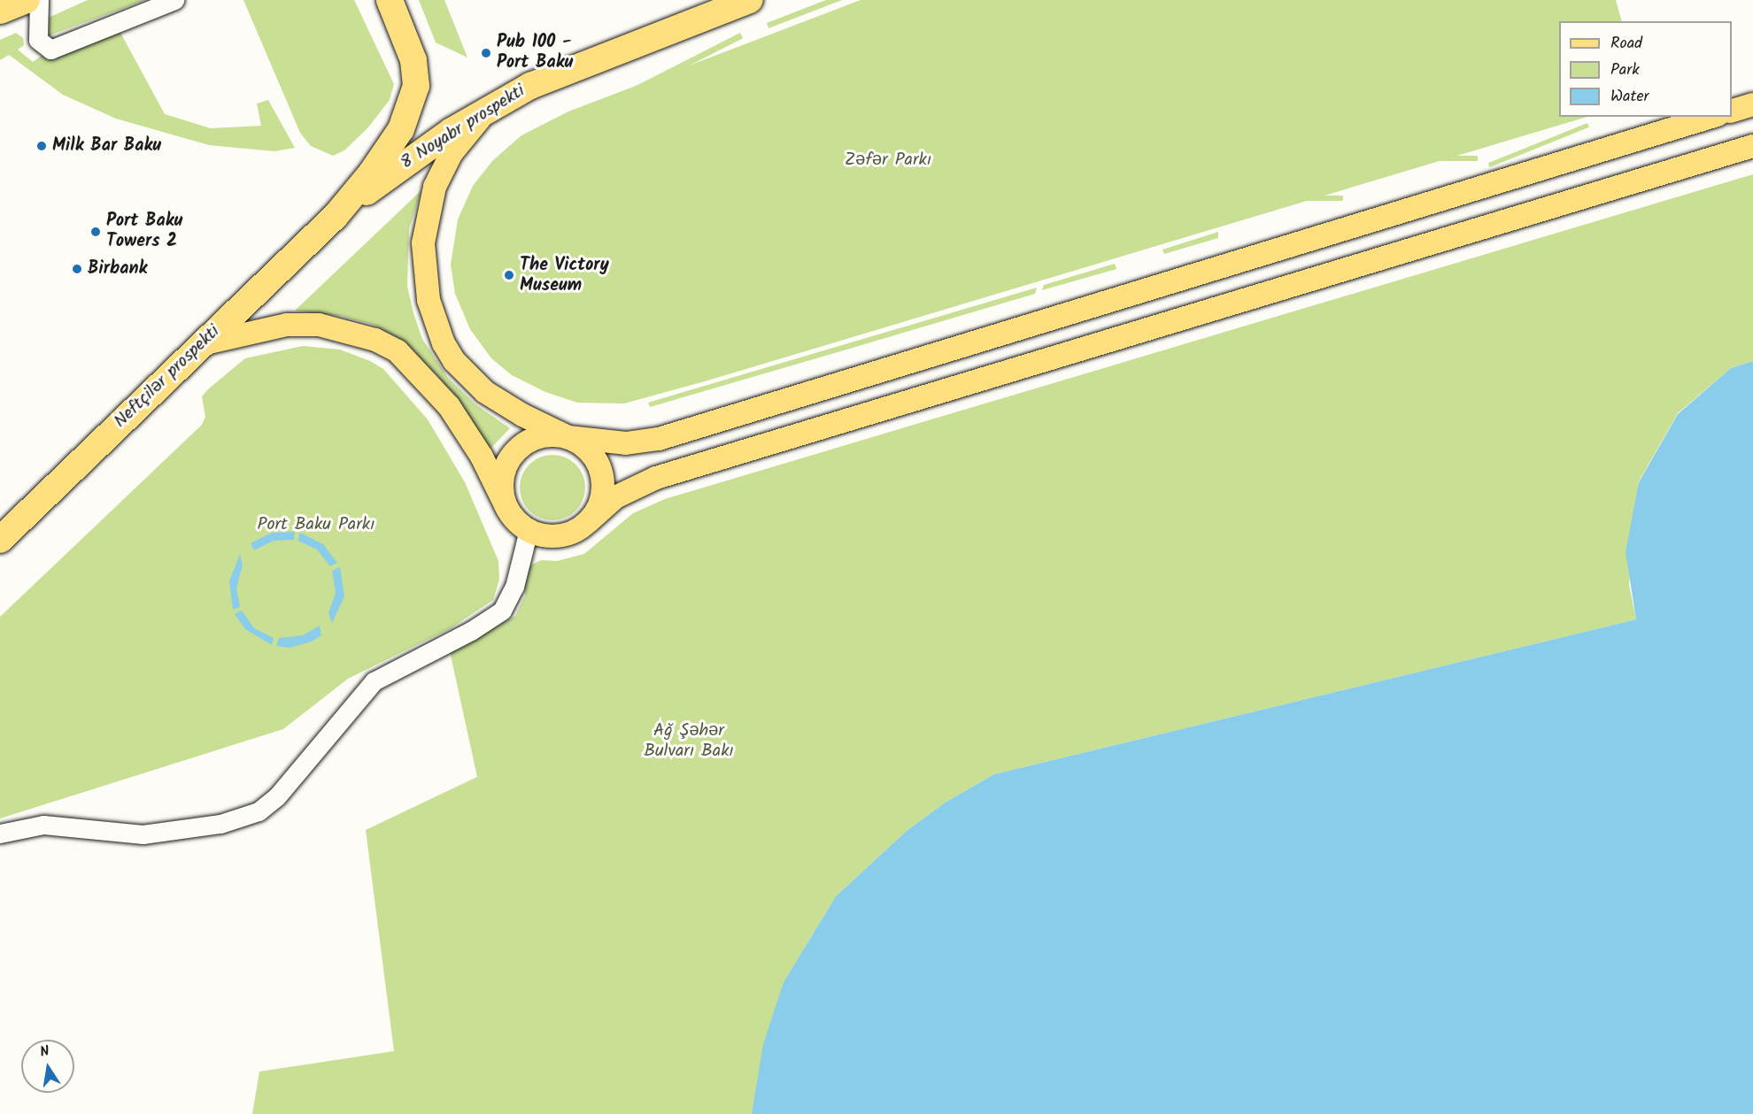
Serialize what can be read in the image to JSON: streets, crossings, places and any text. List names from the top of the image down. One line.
{"streets":{"highway":["8 Noyabr prospekti","Neftçilər prospekti"]},"crossings":[["8 Noyabr prospekti","Neftçilər prospekti"]],"parks":["Zəfər Parkı","Port Baku Parkı","Ağ Şəhər Bulvarı Bakı"],"places":["Pub 100 - Port Baku","Milk Bar Baku","Port Baku Towers 2","Birbank","The Victory Museum"],"legend":["Road","Park","Water"],"north":"top"}
